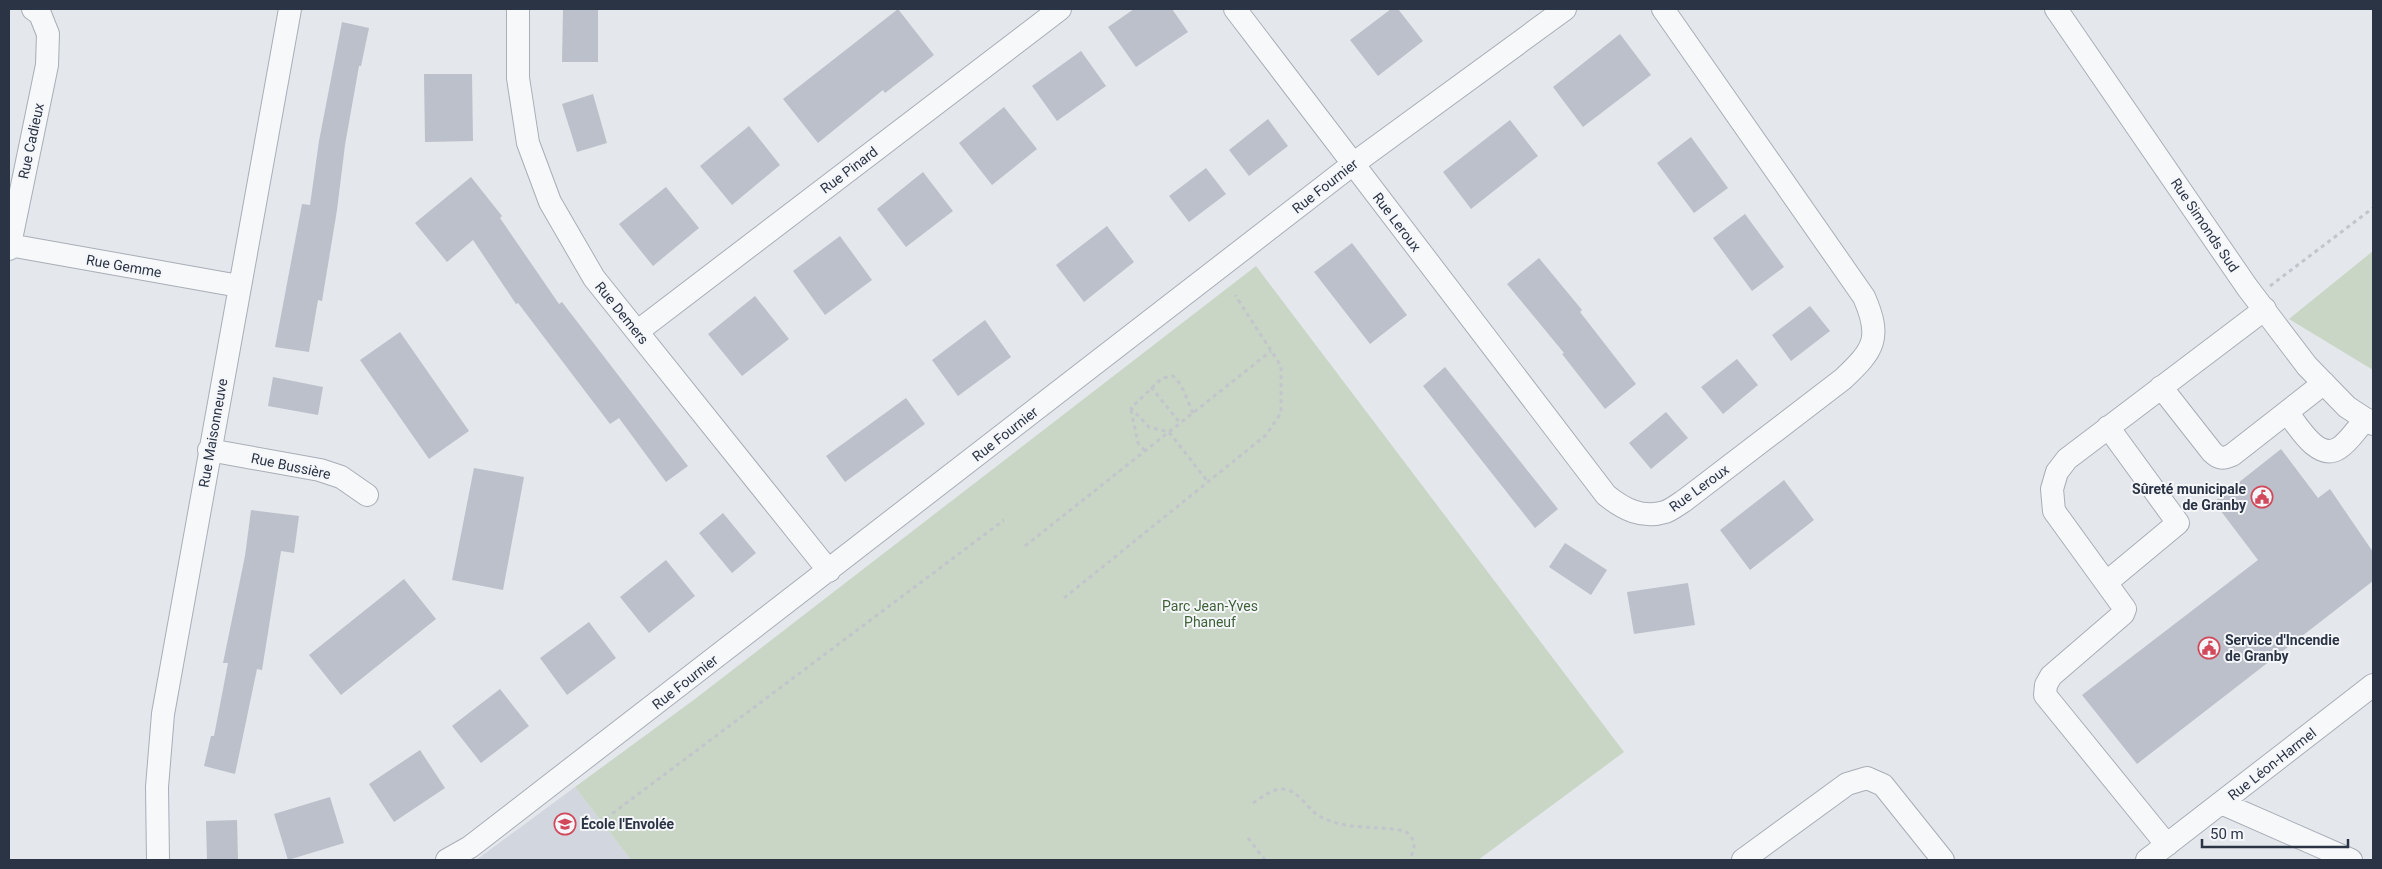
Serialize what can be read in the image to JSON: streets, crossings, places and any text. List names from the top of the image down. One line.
{"streets":{"street":["Rue Cadieux","Rue Pinard","Rue Fournier","Rue Leroux","Rue Simonds Sud","Rue Gemme","Rue Demers","Rue Maisonneuve","Rue Bussière","Rue Léon-Harmel"]},"crossings":[["Rue Cadieux","Rue Gemme"],["Rue Pinard","Rue Demers"],["Rue Fournier","Rue Leroux"],["Rue Fournier","Rue Demers"],["Rue Gemme","Rue Maisonneuve"],["Rue Maisonneuve","Rue Bussière"]],"parks":["Parc Jean-Yves Phaneuf"],"places":{"public building":["Sûreté municipale de Granby","Service d'Incendie de Granby"],"school or university":["École l'Envolée"]},"scale_bar":"50 m"}
